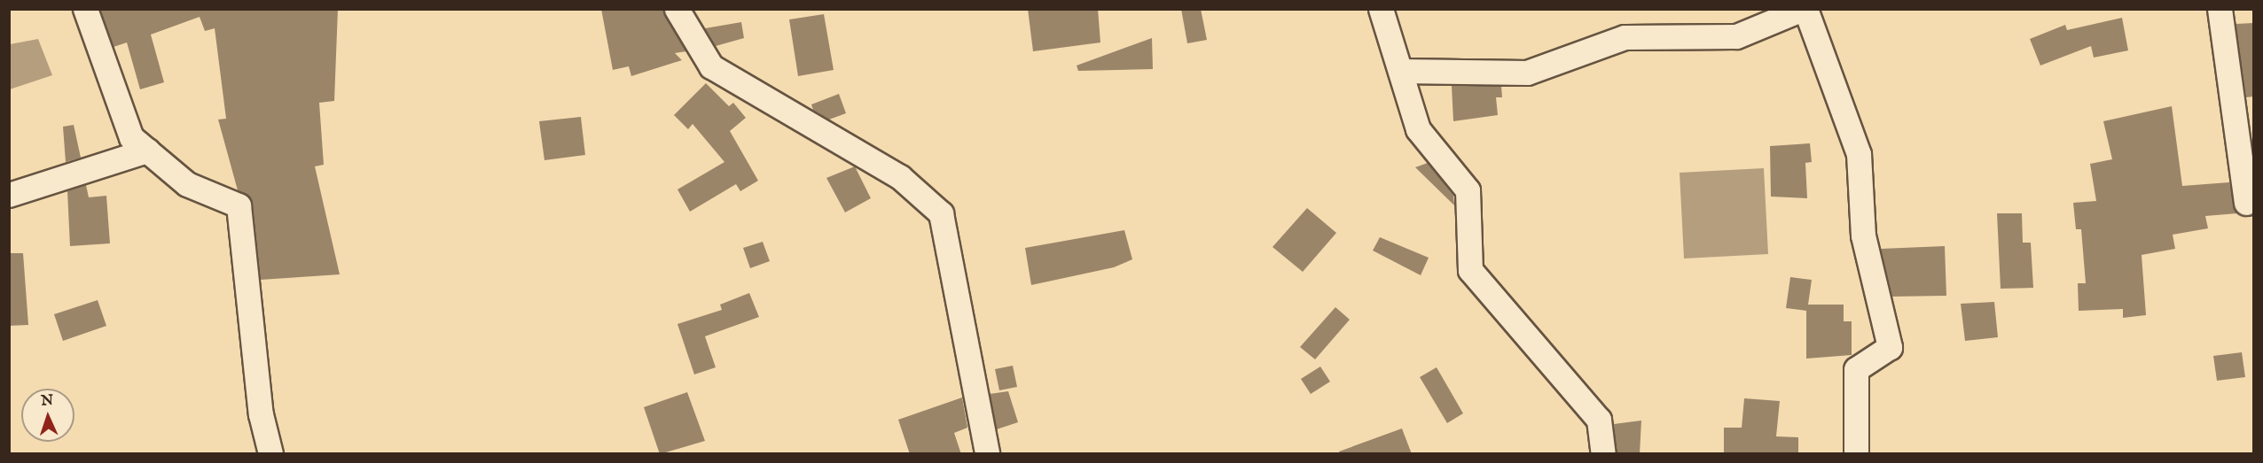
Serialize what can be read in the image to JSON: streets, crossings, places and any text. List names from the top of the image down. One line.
{"north":"top"}
